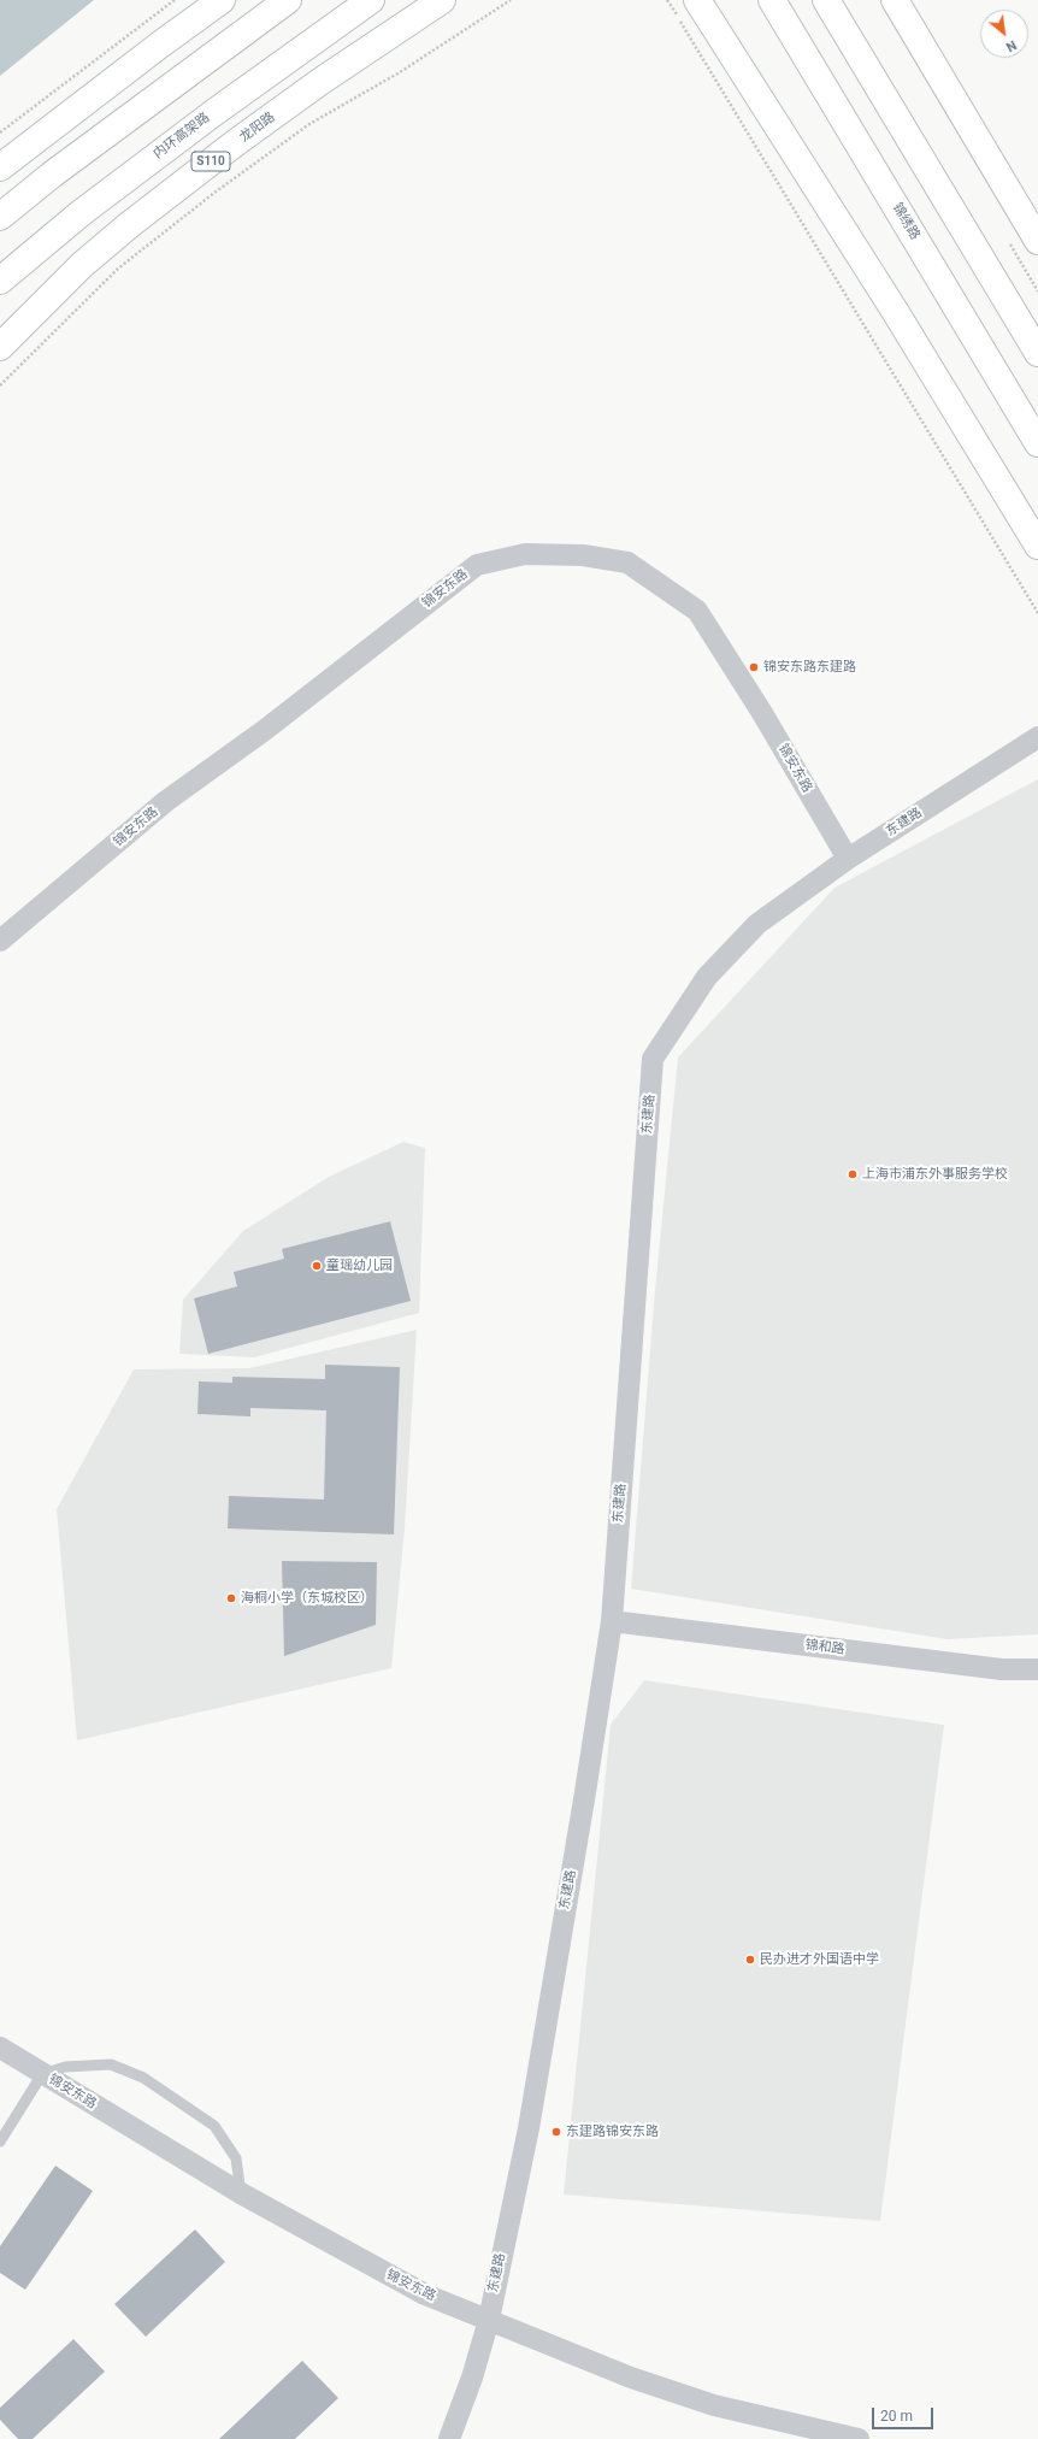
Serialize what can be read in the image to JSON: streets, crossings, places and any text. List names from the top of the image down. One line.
{"streets":{"main road":["龙阳路","内环高架路","S110","锦绣路"],"street":["锦安东路","东建路","锦和路"]},"crossings":[["锦安东路","东建路"],["东建路","锦和路"]],"places":["锦安东路东建路","上海市浦东外事服务学校","童瑶幼儿园","海桐小学（东城校区）","民办进才外国语中学","东建路锦安东路"],"scale_bar":"20 m","north":"bottom right"}
